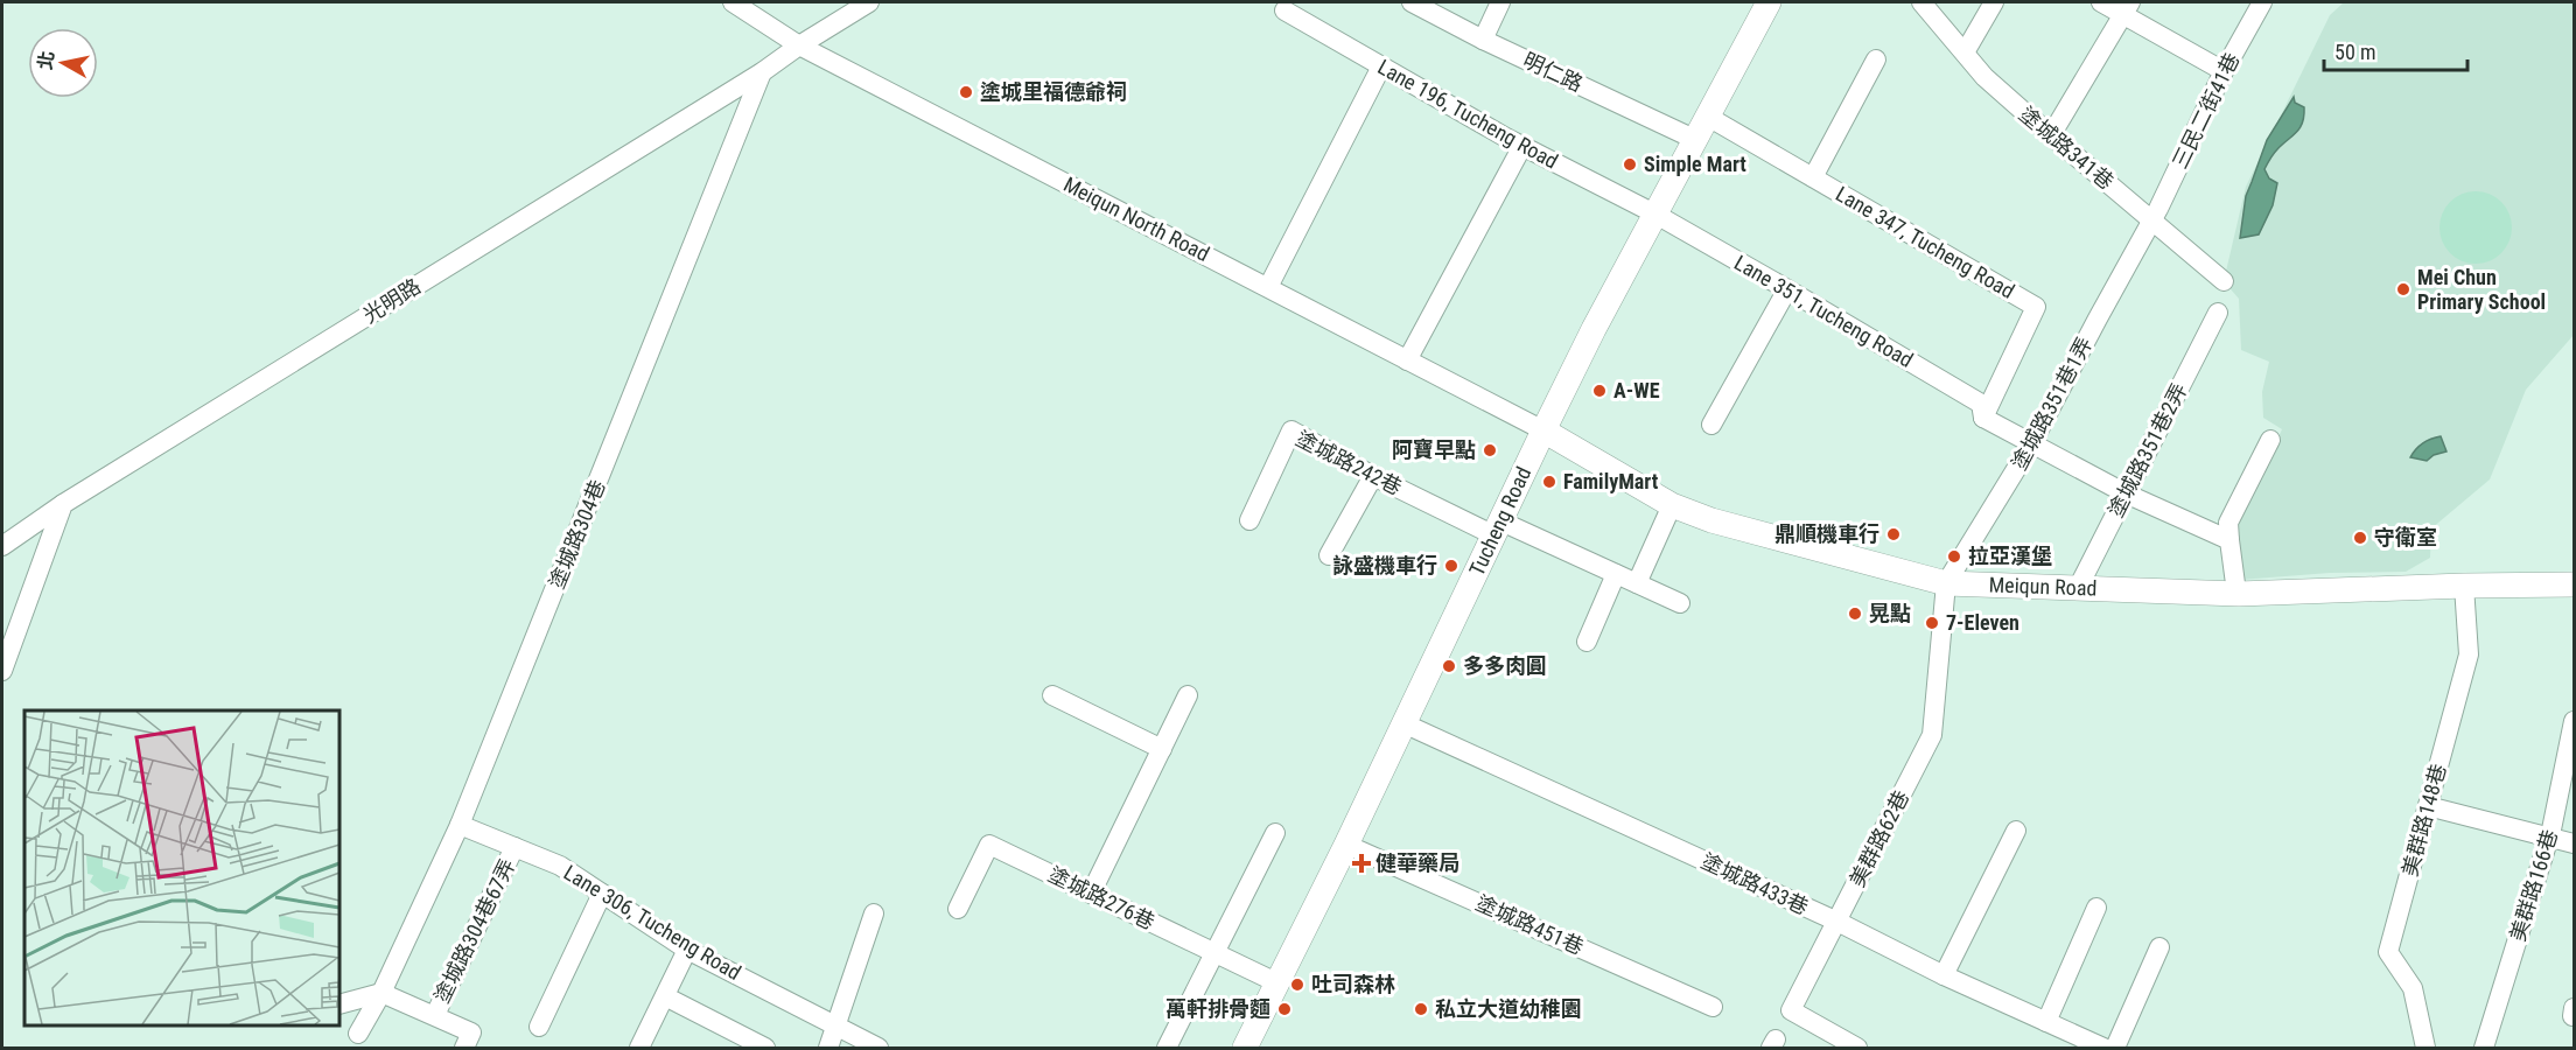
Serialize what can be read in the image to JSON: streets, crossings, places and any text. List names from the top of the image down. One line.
{"streets":{"street":["明仁路","三民二街41巷","Lane 196, Tucheng Road","塗城路341巷","Meiqun North Road","Lane 347, Tucheng Road","光明路","Lane 351, Tucheng Road","塗城路351巷1弄","塗城路351巷2弄","塗城路242巷","Tucheng Road","塗城路304巷","Meiqun Road","美群路148巷","美群路62巷","塗城路433巷","美群路166巷","塗城路276巷","Lane 306, Tucheng Road","塗城路451巷","塗城路304巷67弄"]},"crossings":[["明仁路","Tucheng Road"],["三民二街41巷","塗城路341巷"],["三民二街41巷","塗城路351巷1弄"],["Lane 196, Tucheng Road","Lane 351, Tucheng Road"],["Lane 196, Tucheng Road","Tucheng Road"],["塗城路341巷","塗城路351巷1弄"],["Meiqun North Road","光明路"],["Meiqun North Road","Tucheng Road"],["Meiqun North Road","Meiqun Road"],["Lane 347, Tucheng Road","Lane 351, Tucheng Road"],["Lane 347, Tucheng Road","Tucheng Road"],["光明路","塗城路304巷"],["Lane 351, Tucheng Road","Tucheng Road"],["塗城路351巷1弄","Meiqun Road"],["塗城路351巷1弄","美群路62巷"],["塗城路351巷2弄","Meiqun Road"],["塗城路242巷","Tucheng Road"],["Tucheng Road","Meiqun Road"],["Tucheng Road","塗城路433巷"],["Tucheng Road","塗城路276巷"],["Tucheng Road","塗城路451巷"],["塗城路304巷","Lane 306, Tucheng Road"],["Meiqun Road","美群路148巷"],["Meiqun Road","美群路62巷"],["美群路62巷","塗城路433巷"],["Lane 306, Tucheng Road","塗城路304巷67弄"]],"places":{"other":["塗城里福德爺祠","Simple Mart","Mei Chun Primary School","A-WE","阿寶早點","FamilyMart","鼎順機車行","守衛室","拉亞漢堡","詠盛機車行","晃點","7-Eleven","多多肉圓","吐司森林","萬軒排骨麵","私立大道幼稚園"],"health":["健華藥局"]},"scale_bar":"50 m","north":"left"}
